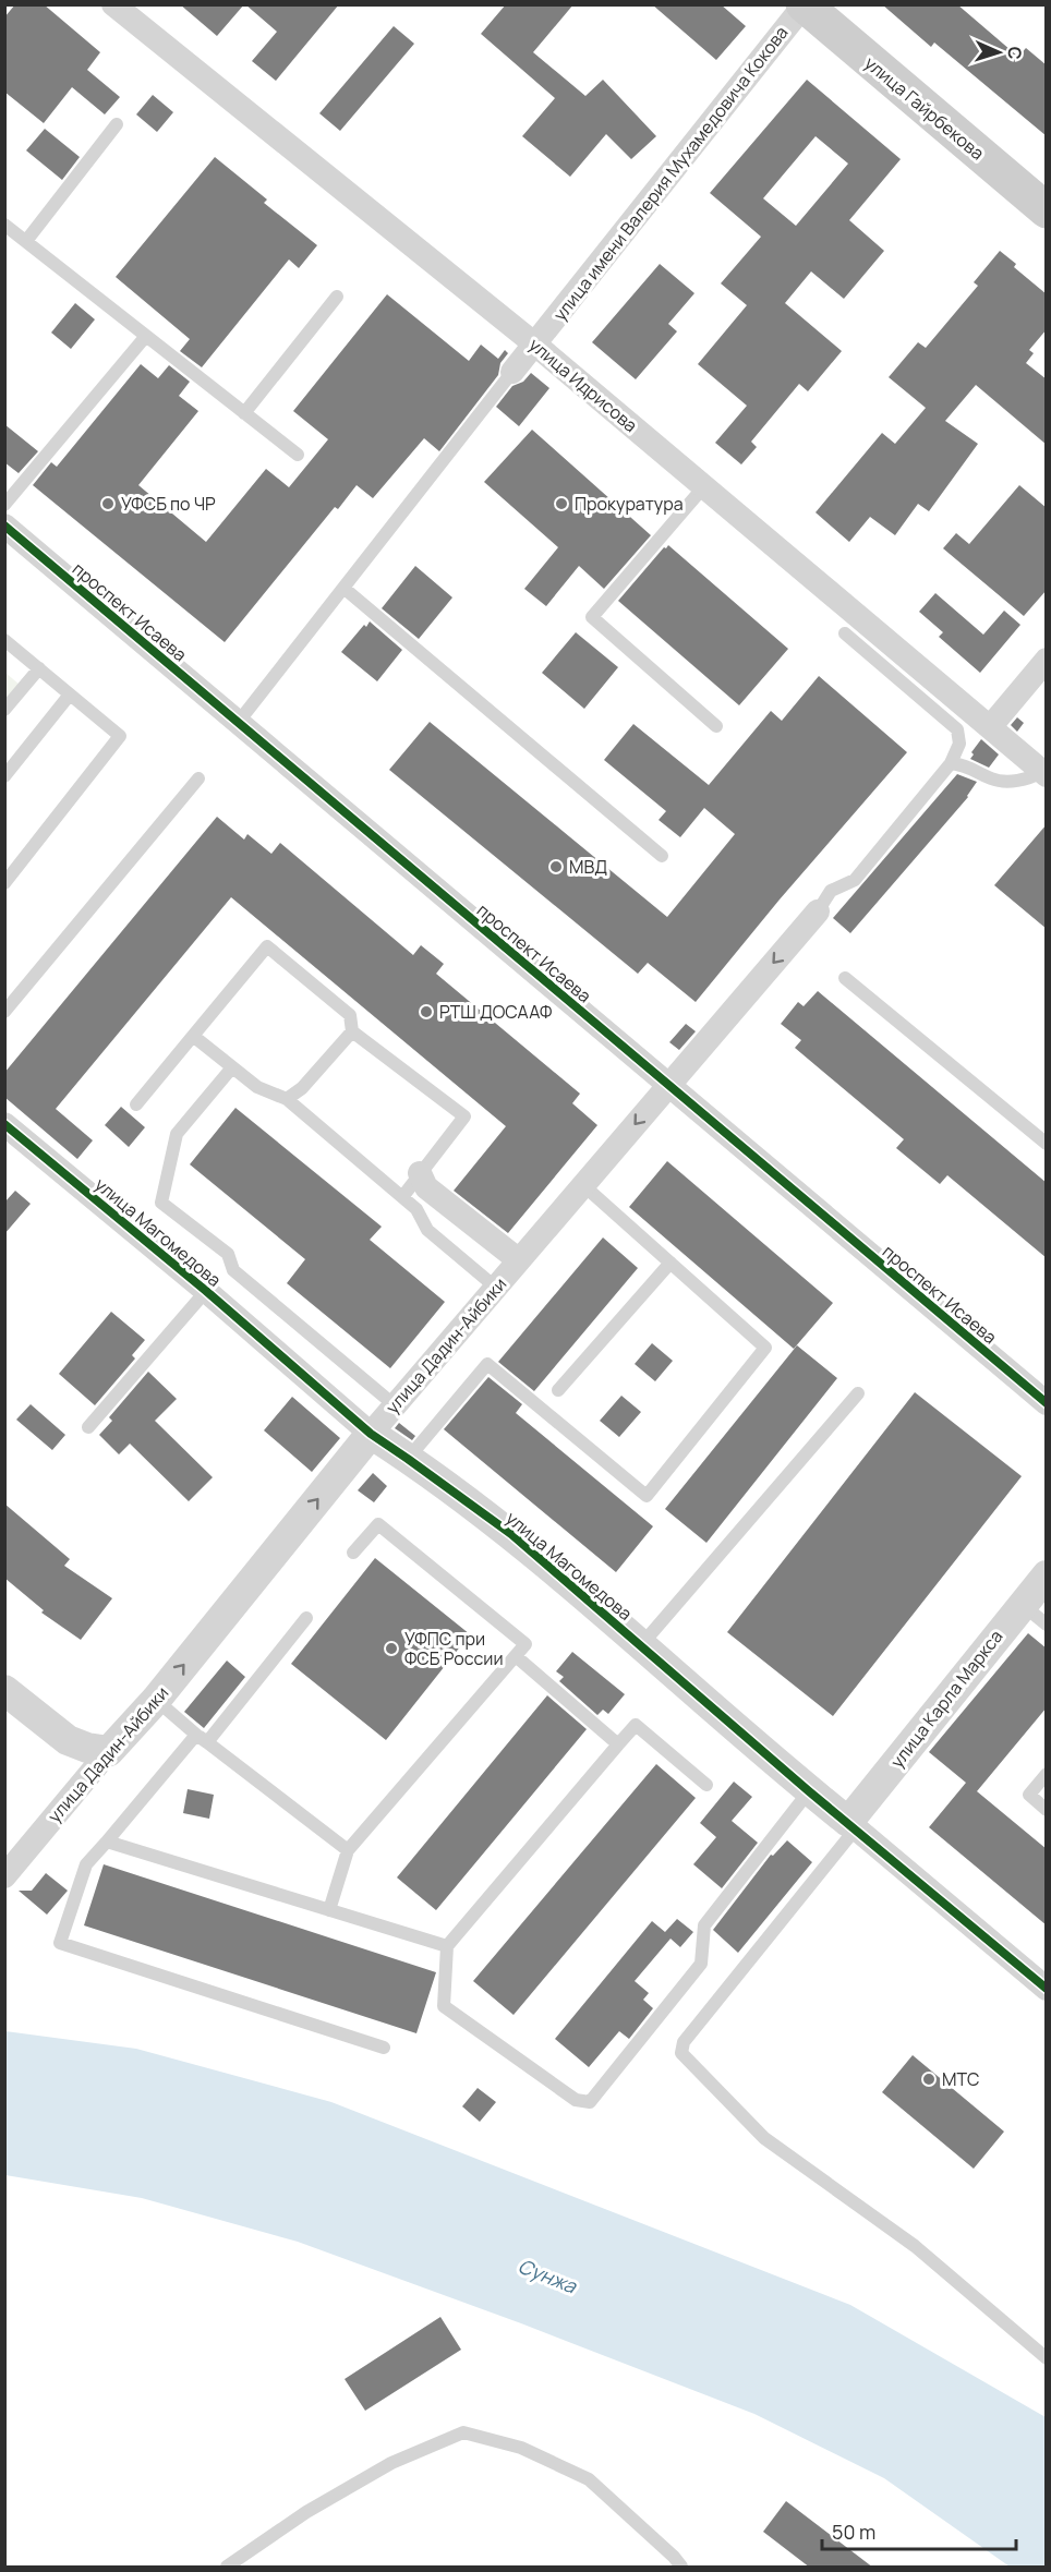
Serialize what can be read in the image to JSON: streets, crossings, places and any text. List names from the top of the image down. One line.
{"streets":{"main road":["улица Гайрбекова"],"street":["улица имени Валерия Мухамедовича Кокова","улица Идрисова","проспект Исаева","улица Магомедова","улица Дадин-Айбики","улица Карла Маркса"]},"crossings":[["улица Гайрбекова","улица имени Валерия Мухамедовича Кокова"],["улица имени Валерия Мухамедовича Кокова","улица Идрисова"],["проспект Исаева","улица Дадин-Айбики"],["улица Магомедова","улица Дадин-Айбики"],["улица Магомедова","улица Карла Маркса"]],"water":["Сунжа"],"places":["УФСБ по ЧР","Прокуратура","МВД","РТШ ДОСААФ","УФПС при ФСБ России","МТС"],"scale_bar":"50 m","north":"right"}
